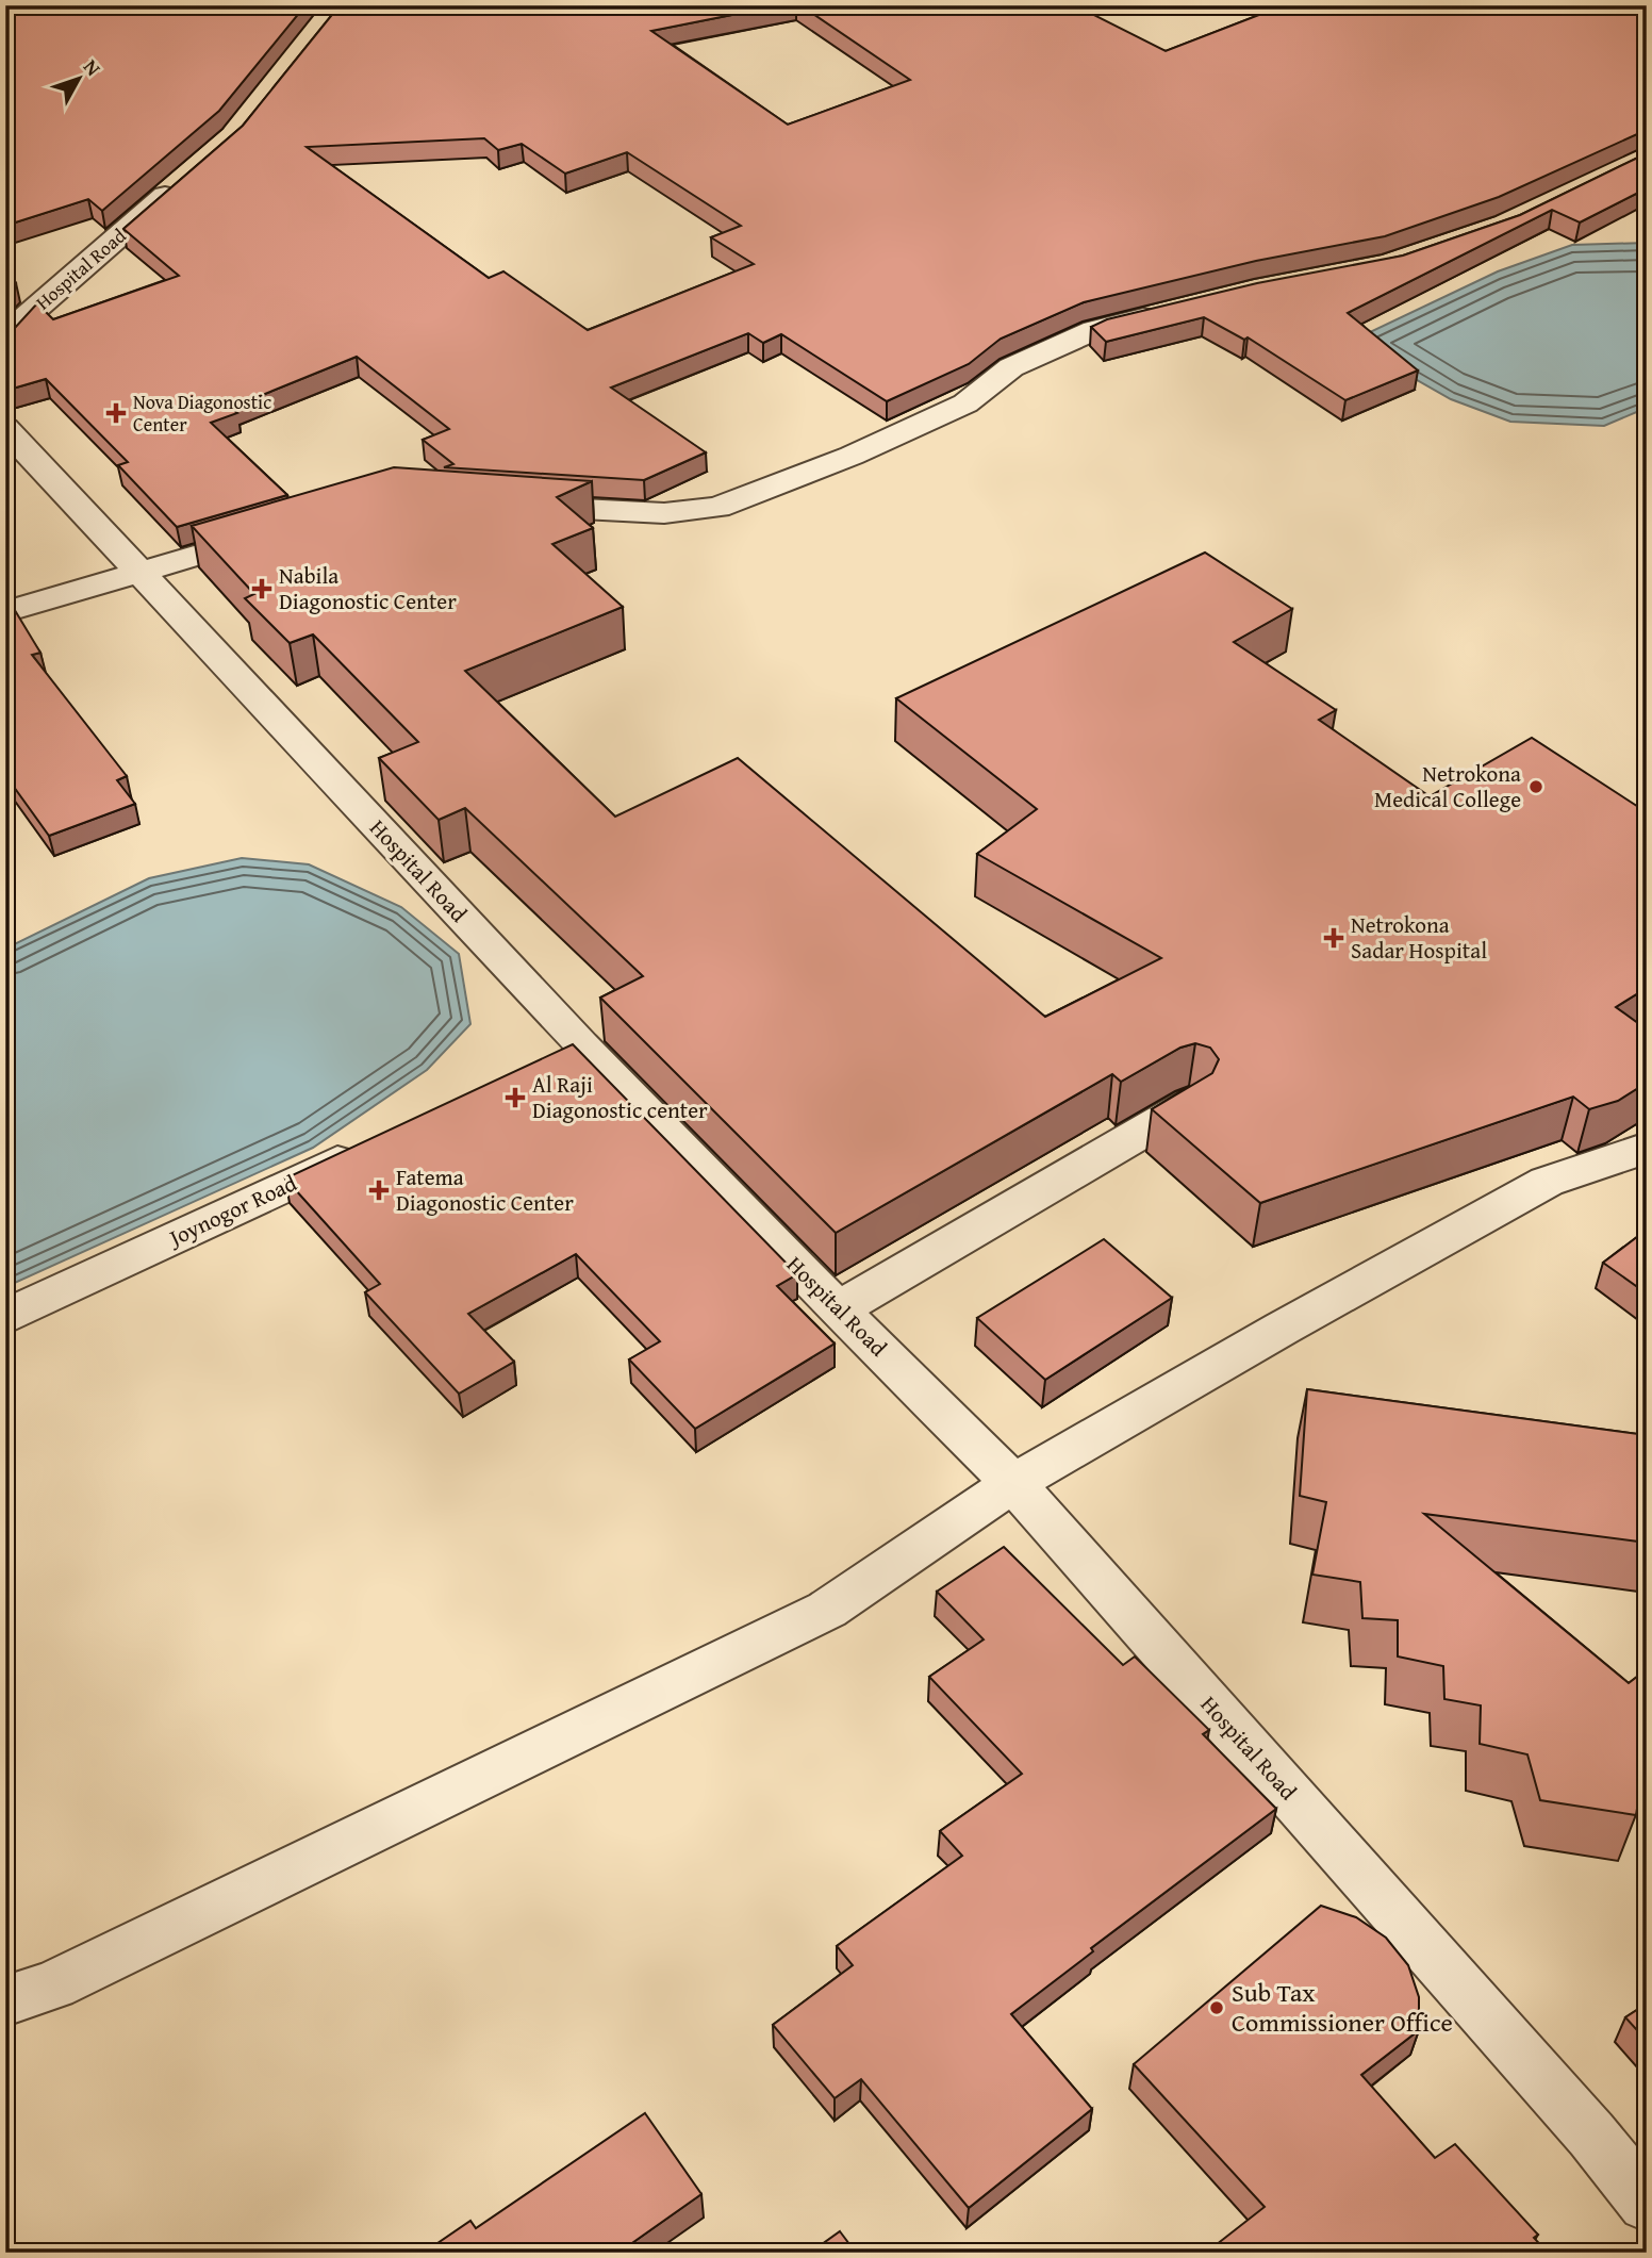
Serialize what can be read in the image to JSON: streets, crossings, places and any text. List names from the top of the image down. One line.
{"streets":{"street":["Hospital Road","Joynogor Road"]},"places":{"health":["Nova Diagonostic Center","Nabila Diagonostic Center","Netrokona Sadar Hospital","Al Raji Diagonostic center","Fatema Diagonostic Center"],"other":["Netrokona Medical College","Sub Tax Commissioner Office"]},"north":"top right"}
